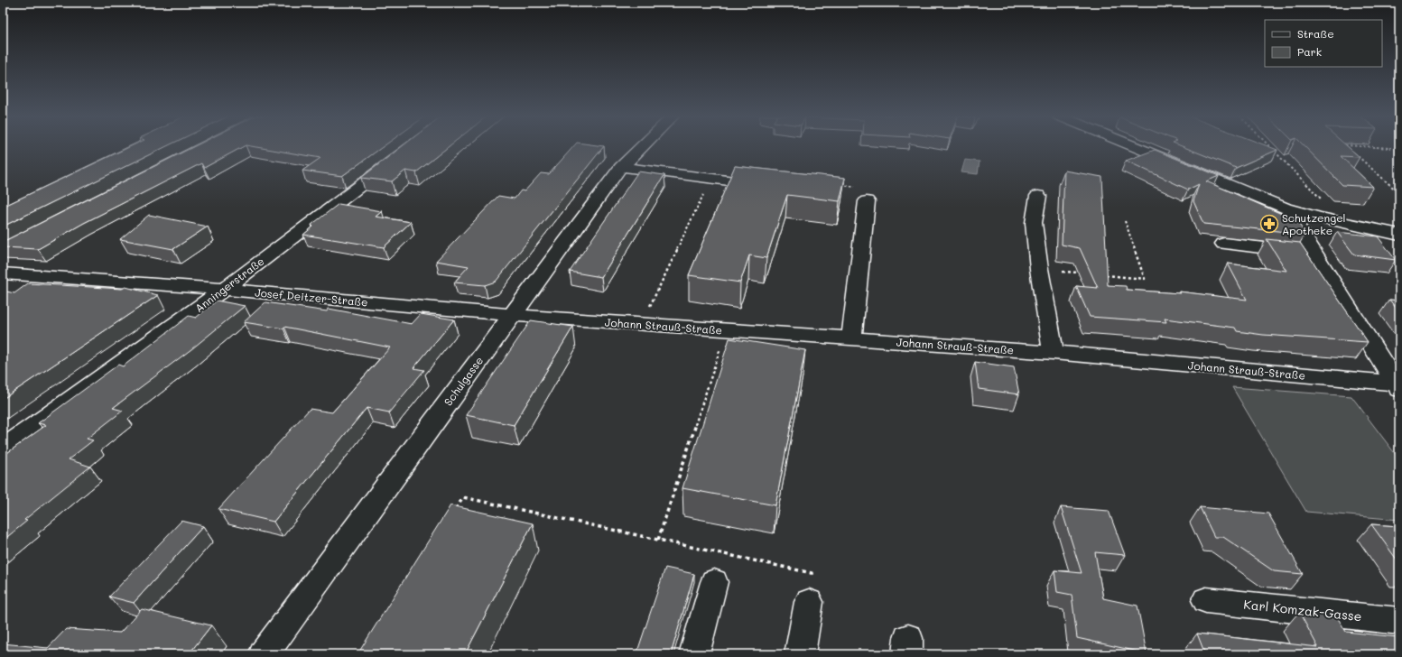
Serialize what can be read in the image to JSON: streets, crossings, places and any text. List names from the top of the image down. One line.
{"streets":{"street":["Anningerstraße","Josef Deitzer-Straße","Johann Strauß-Straße","Schulgasse","Karl Komzak-Gasse"]},"crossings":[["Anningerstraße","Josef Deitzer-Straße"],["Josef Deitzer-Straße","Johann Strauß-Straße"],["Josef Deitzer-Straße","Schulgasse"],["Johann Strauß-Straße","Schulgasse"]],"places":{"pharmacy":["Schutzengel Apotheke"]},"legend":["Straße","Park"]}
